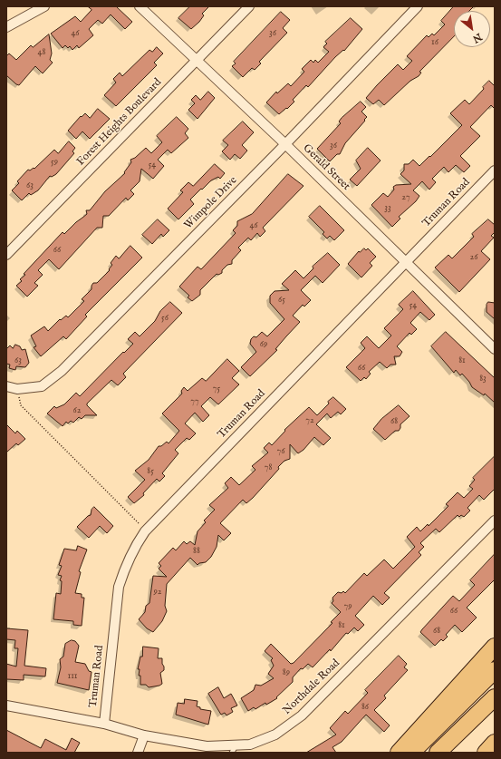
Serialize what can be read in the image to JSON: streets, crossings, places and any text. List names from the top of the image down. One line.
{"streets":{"street":["Forest Heights Boulevard","Gerald Street","Wimpole Drive","Truman Road","Northdale Road"]},"crossings":[["Forest Heights Boulevard","Gerald Street"],["Gerald Street","Wimpole Drive"],["Gerald Street","Truman Road"],["Truman Road","Northdale Road"]],"house_numbers":["46","36","16","48","36","59","54","63","27","33","46","66","26","65","54","56","69","63","81","66","83","75","77","62","72","68","76","78","85","88","92","79","66","81","68","89","111","86"],"north":"bottom right"}
